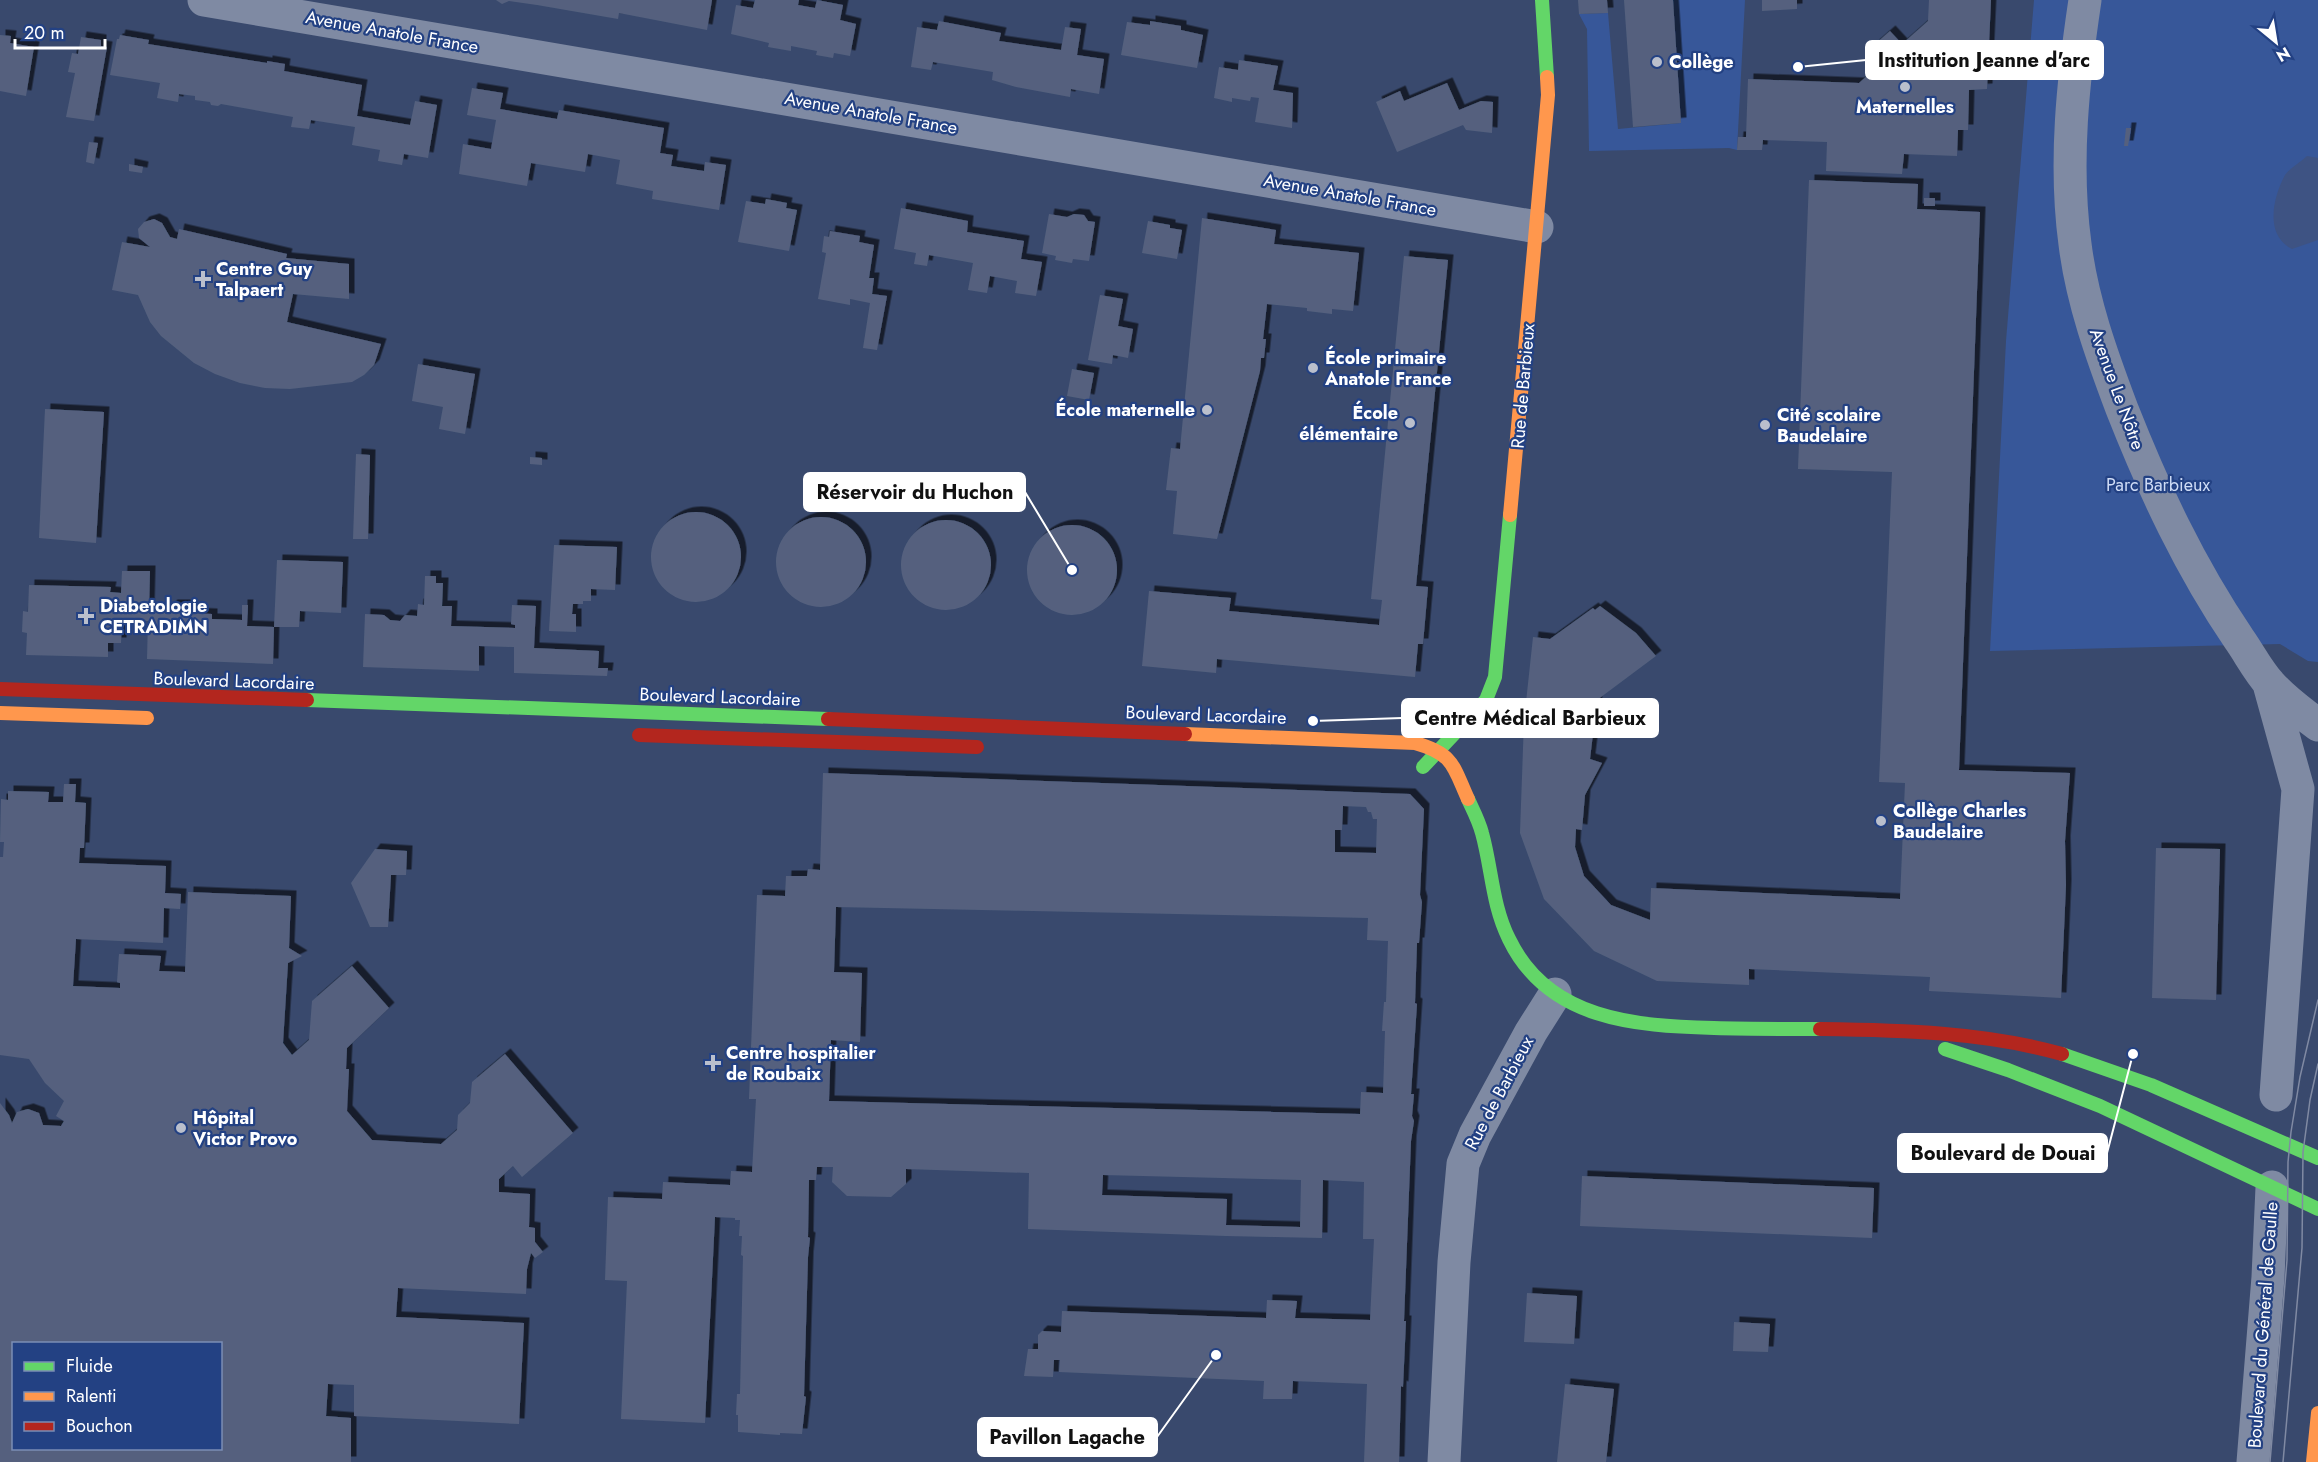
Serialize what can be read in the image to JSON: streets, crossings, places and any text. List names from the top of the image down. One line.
{"streets":{"main road":["Rue de Barbieux","Boulevard Lacordaire"],"street":["Avenue Anatole France","Avenue Le Nôtre","Boulevard du Général de Gaulle"]},"crossings":[["Avenue Anatole France","Rue de Barbieux"],["Rue de Barbieux","Boulevard Lacordaire"]],"parks":["Parc Barbieux"],"places":{"other":["Collège","Institution Jeanne d'arc","Maternelles","École primaire Anatole France","École maternelle","École élémentaire","Cité scolaire Baudelaire","Réservoir du Huchon","Centre Médical Barbieux","Collège Charles Baudelaire","Boulevard de Douai","Hôpital Victor Provo","Pavillon Lagache"],"health":["Centre Guy Talpaert","Diabetologie CETRADIMN","Centre hospitalier de Roubaix"]},"legend":["Fluide","Ralenti","Bouchon"],"scale_bar":"20 m","north":"bottom right"}
